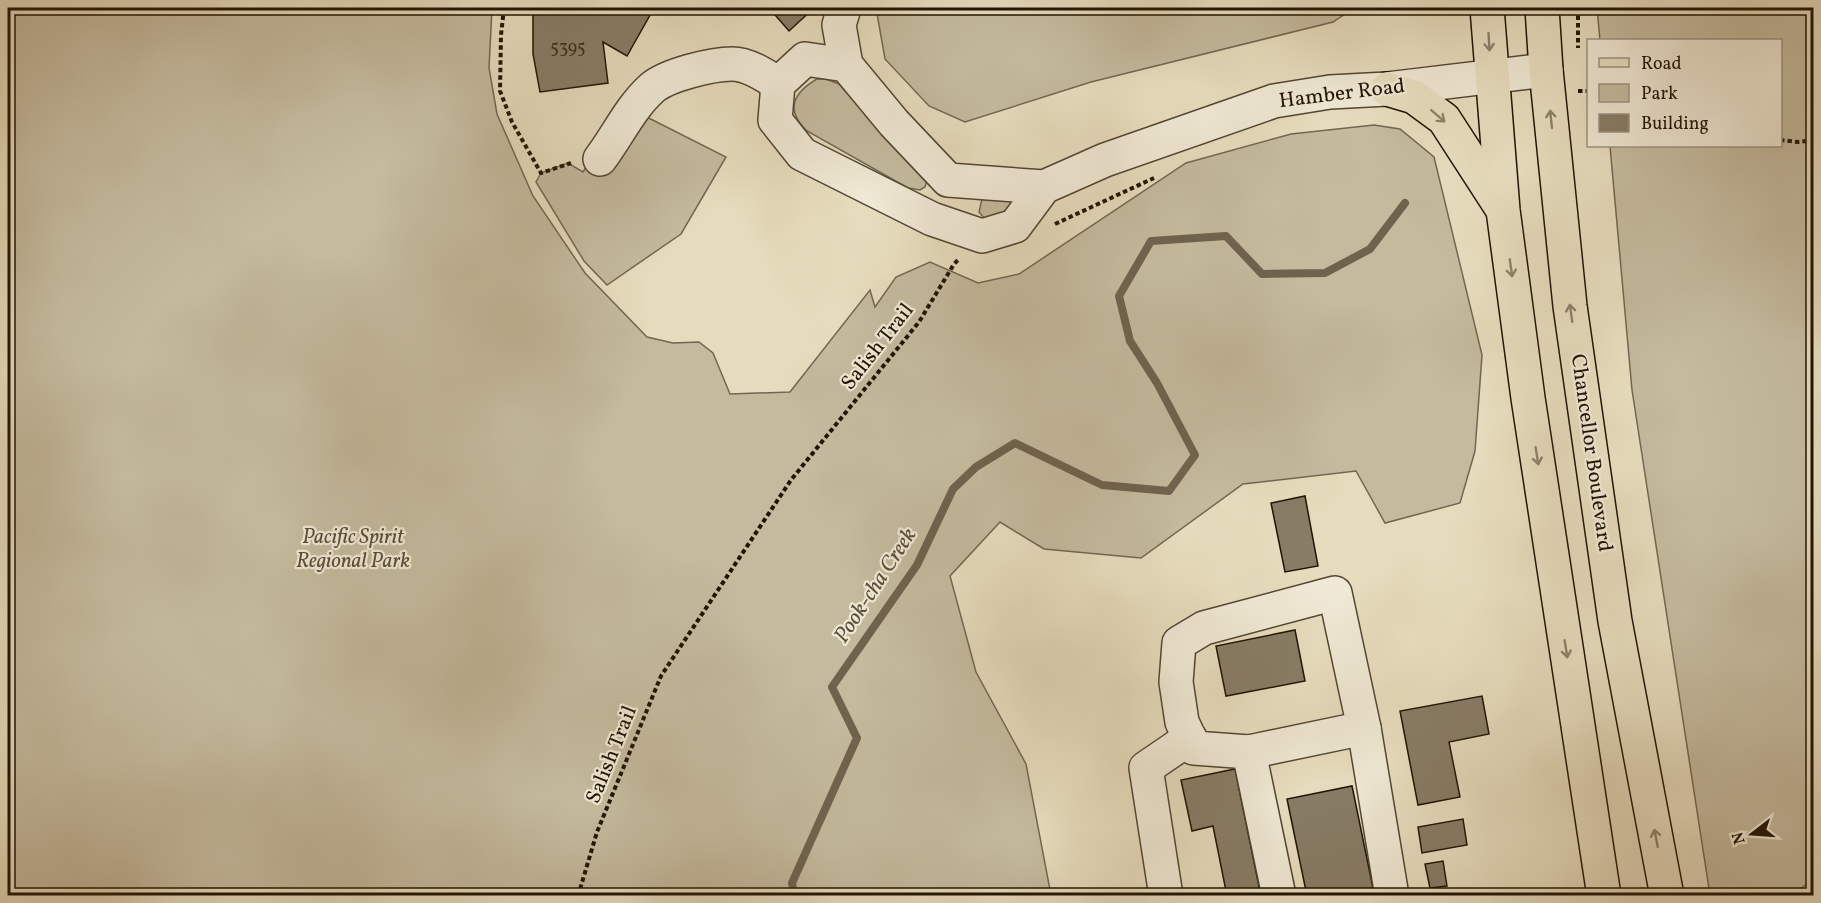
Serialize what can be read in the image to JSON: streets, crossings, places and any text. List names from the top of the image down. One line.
{"streets":{"main road":["Chancellor Boulevard"],"street":["Hamber Road"],"path":["Salish Trail"]},"crossings":[["Hamber Road","Chancellor Boulevard"]],"water":["Pook-cha Creek"],"parks":["Pacific Spirit Regional Park"],"house_numbers":["5395"],"legend":["Road","Park","Building"],"north":"left"}
